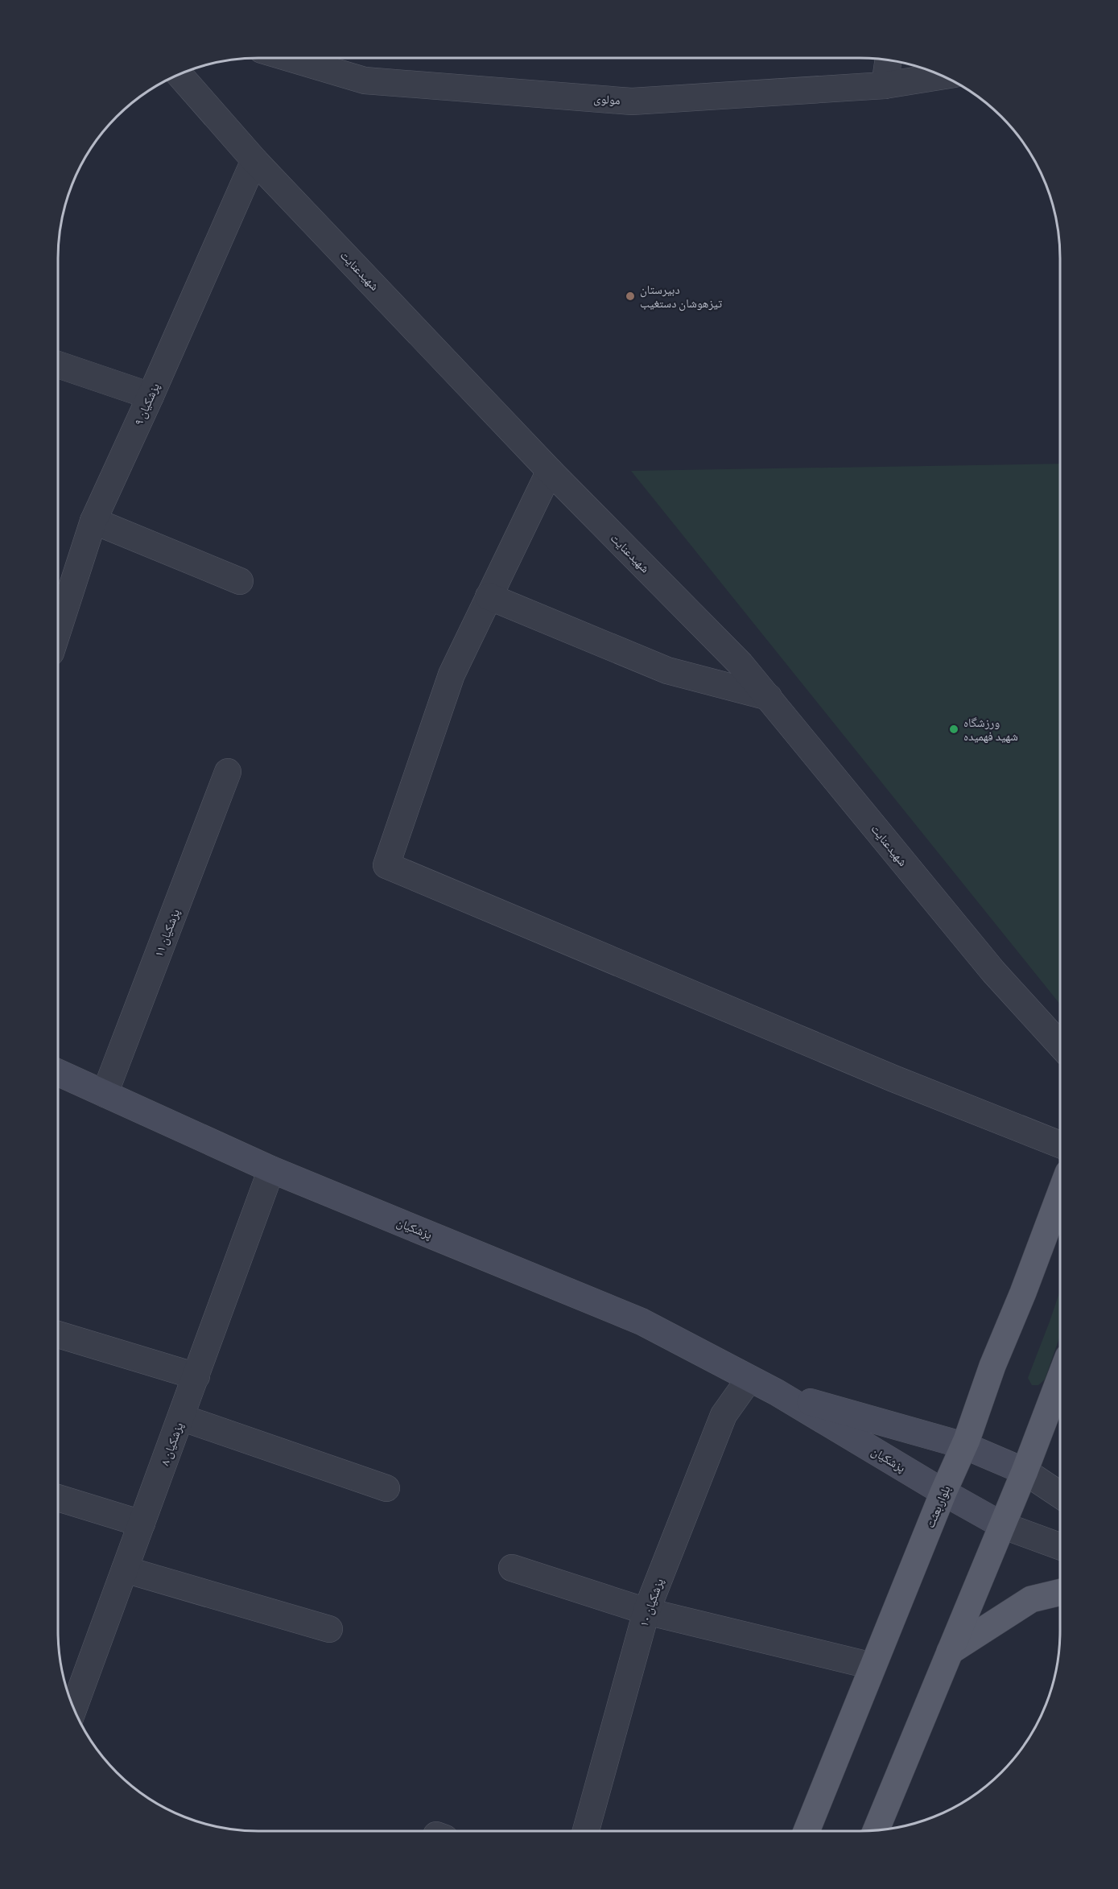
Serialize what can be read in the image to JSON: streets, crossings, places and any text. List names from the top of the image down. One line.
{"streets":{"main road":["پزشکیان","بلوار بعثت"],"street":["مولوی","شهیدعنایت","پزشکیان ۹","پزشکیان ۱۱","پزشکیان ۸","پزشکیان ۱۰"]},"crossings":[["شهیدعنایت","پزشکیان ۹"],["پزشکیان ۱۱","پزشکیان"],["پزشکیان","پزشکیان ۸"],["پزشکیان","بلوار بعثت"],["پزشکیان","پزشکیان ۱۰"]],"places":["دبیرستان تیزهوشان دستغيب","ورزشگاه شهید فهمیده"]}
